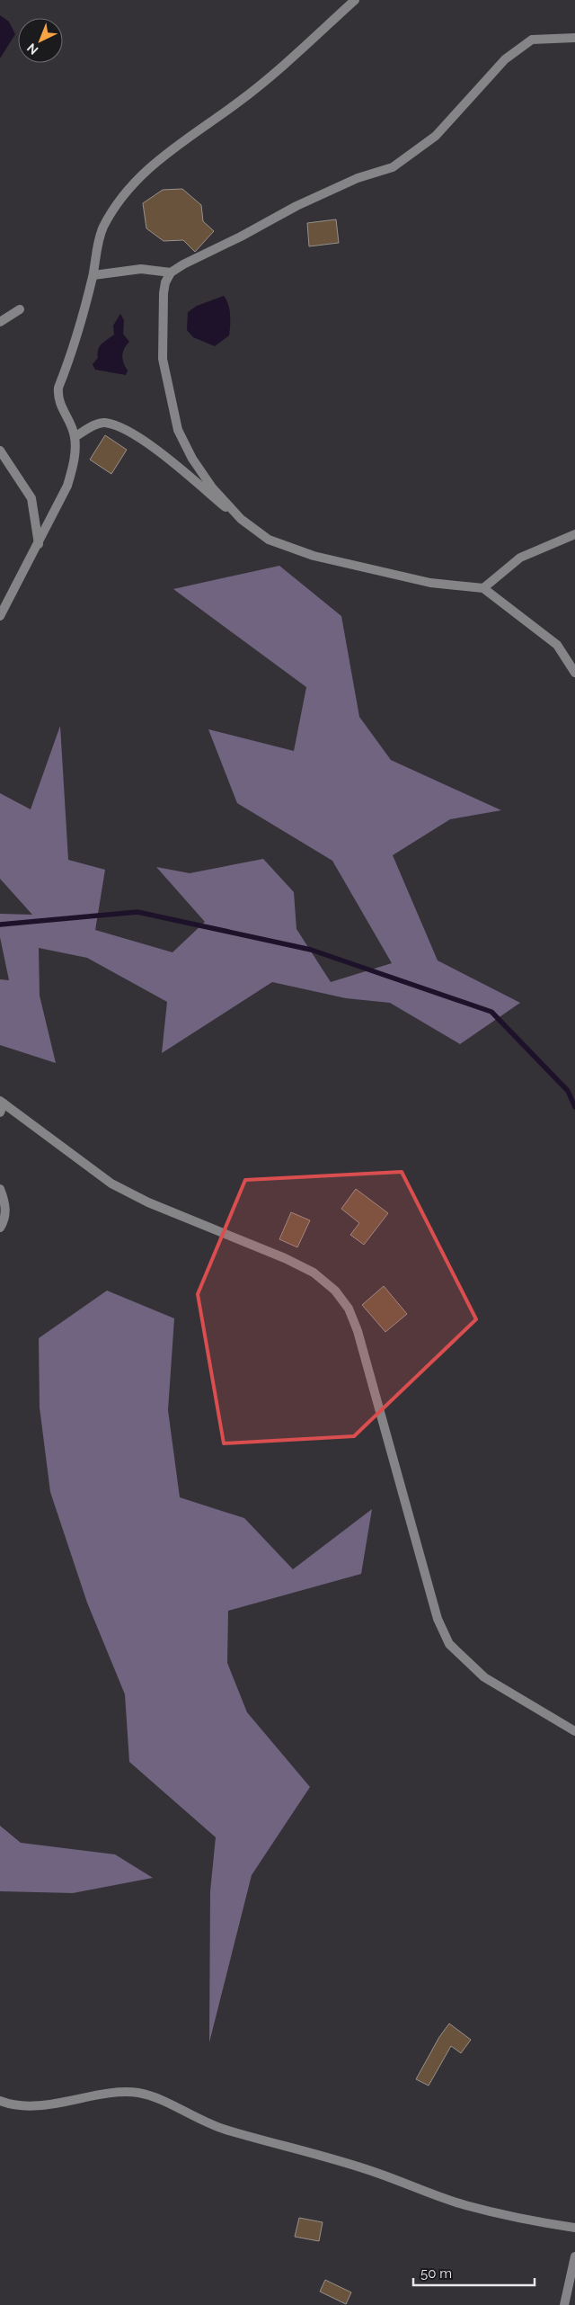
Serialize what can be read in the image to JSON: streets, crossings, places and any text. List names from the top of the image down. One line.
{"scale_bar":"50 m","north":"bottom left"}
